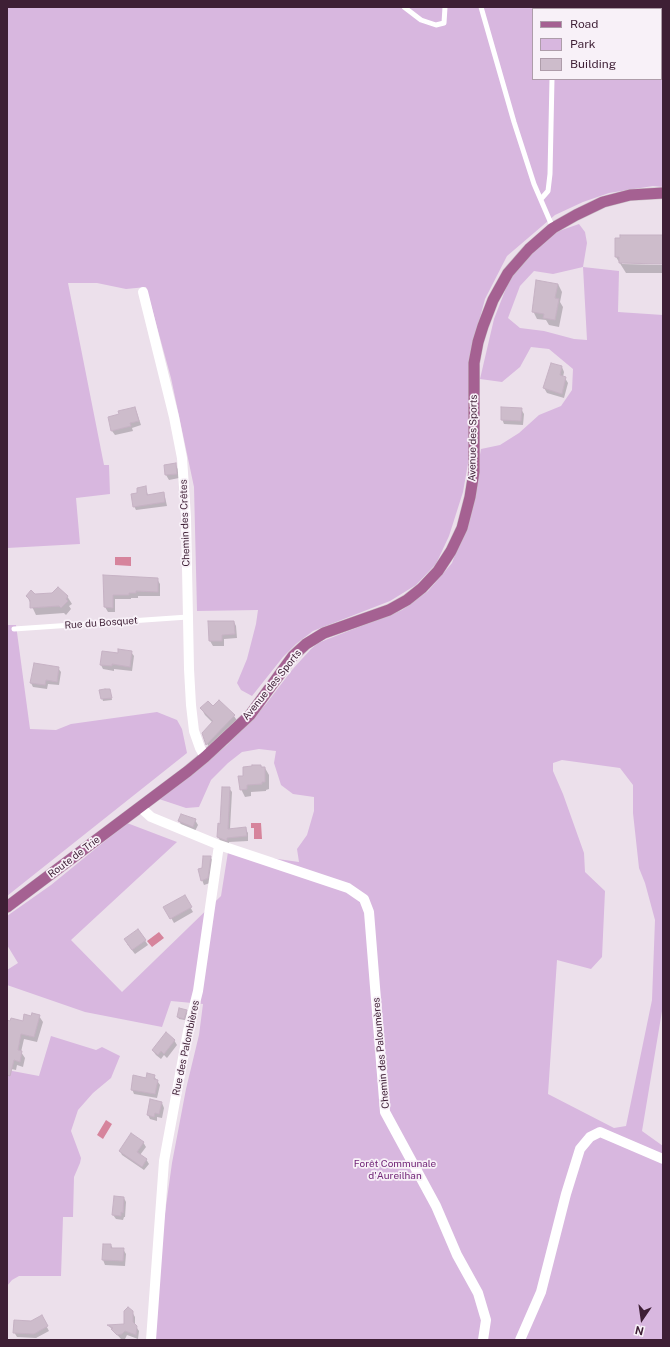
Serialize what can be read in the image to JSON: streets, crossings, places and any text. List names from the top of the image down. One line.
{"streets":{"main road":["Avenue des Sports","Route de Trie"],"street":["Chemin des Crêtes","Rue des Palombières","Chemin des Paloumères"],"lane":["Rue du Bosquet"]},"crossings":[["Avenue des Sports","Chemin des Crêtes"],["Avenue des Sports","Route de Trie"],["Chemin des Crêtes","Rue du Bosquet"],["Chemin des Crêtes","Route de Trie"],["Rue des Palombières","Chemin des Paloumères"]],"parks":["Forêt Communale d'Aureilhan"],"legend":["Road","Park","Building"],"north":"bottom"}
